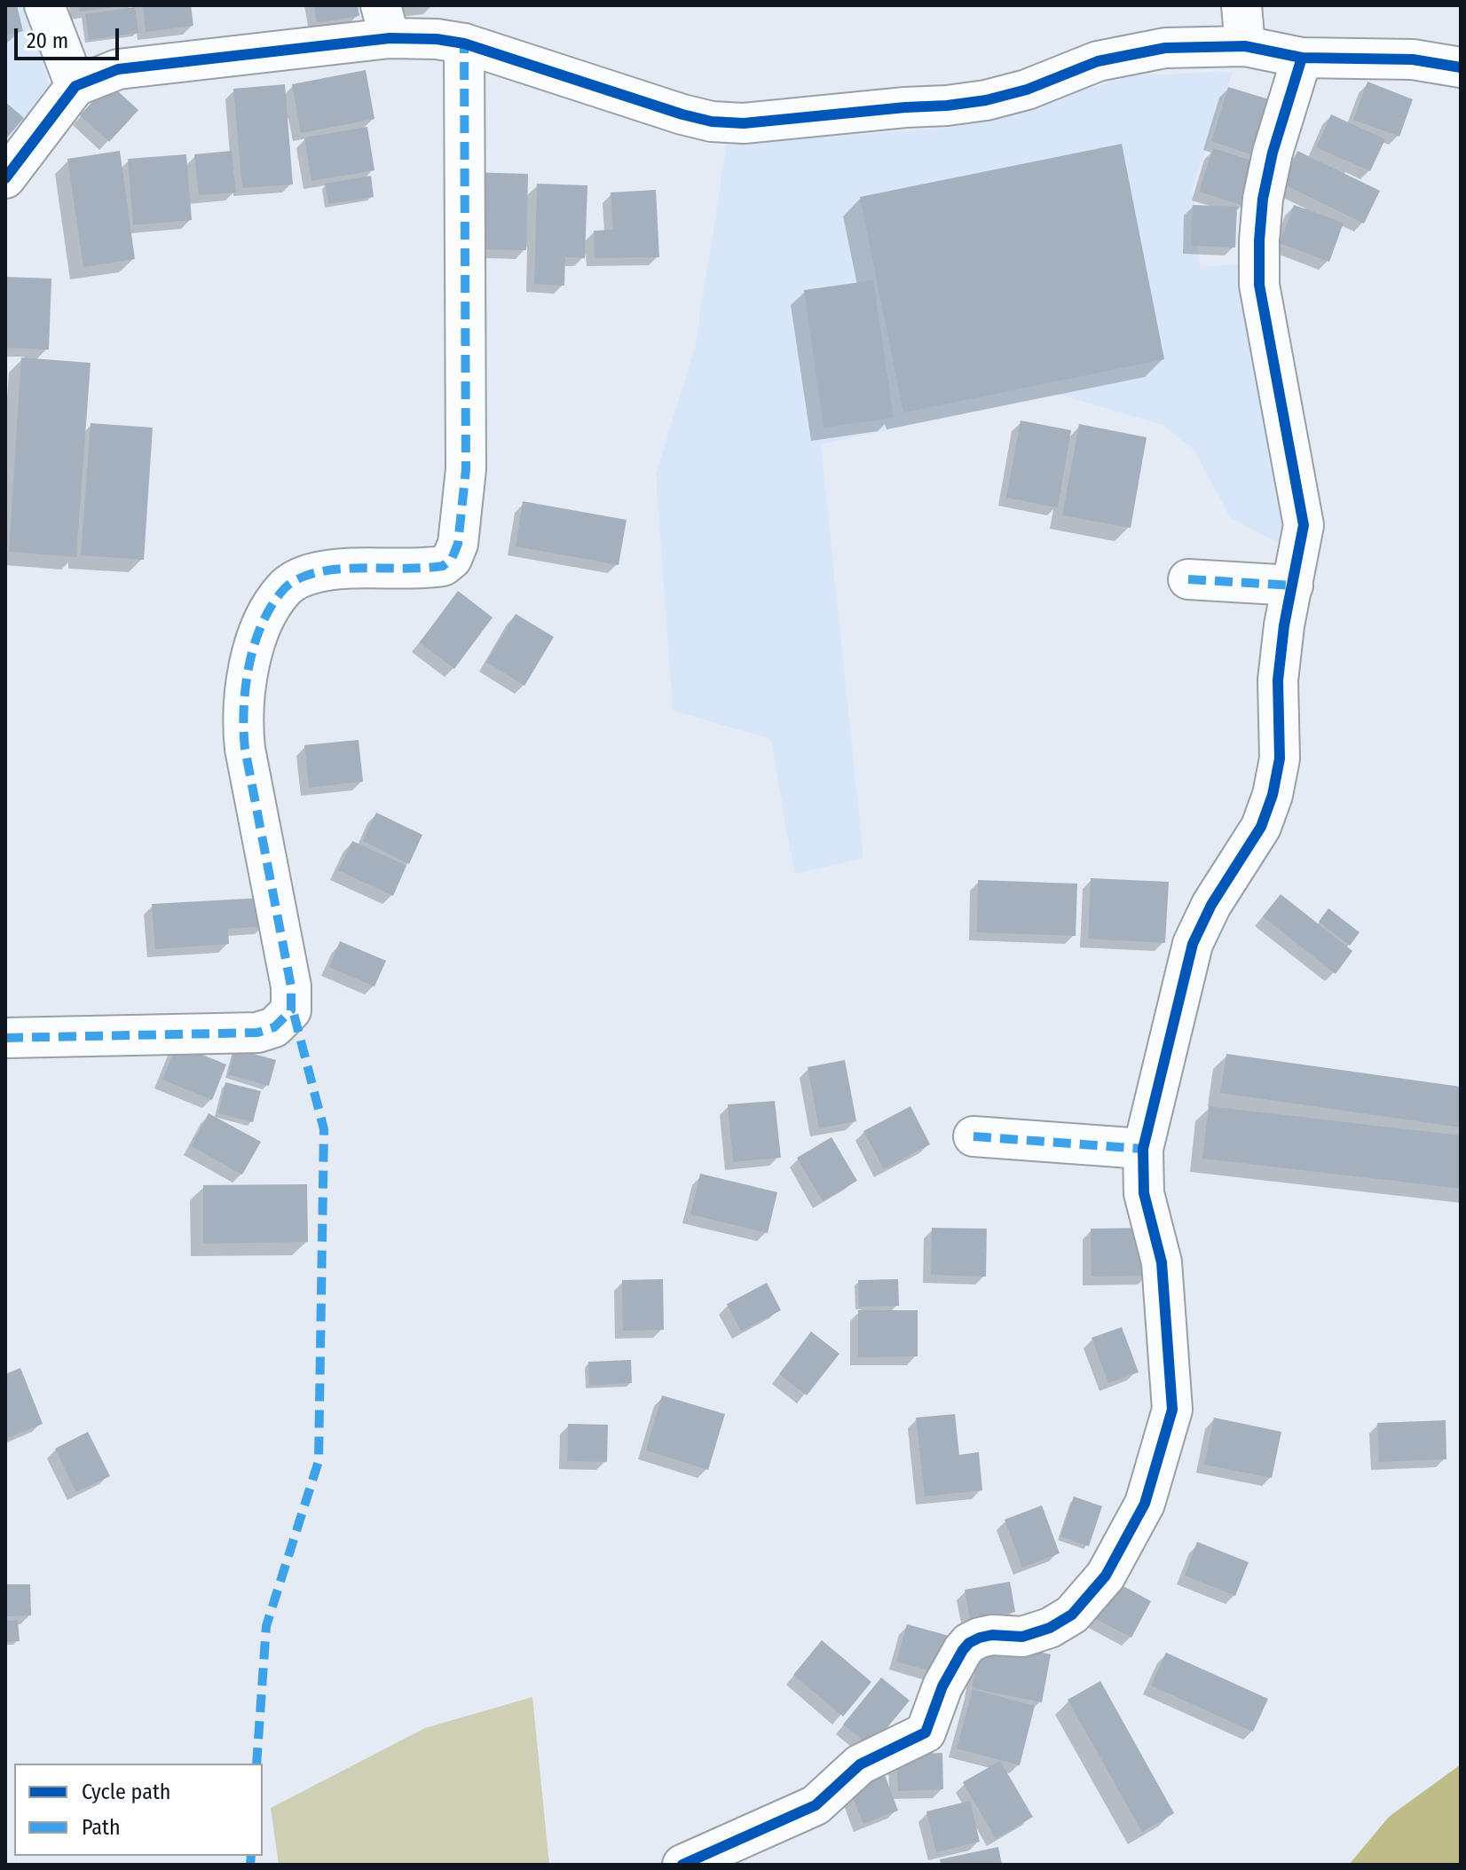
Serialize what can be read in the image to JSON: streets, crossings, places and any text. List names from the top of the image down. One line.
{"legend":["Cycle path","Path"],"scale_bar":"20 m"}
